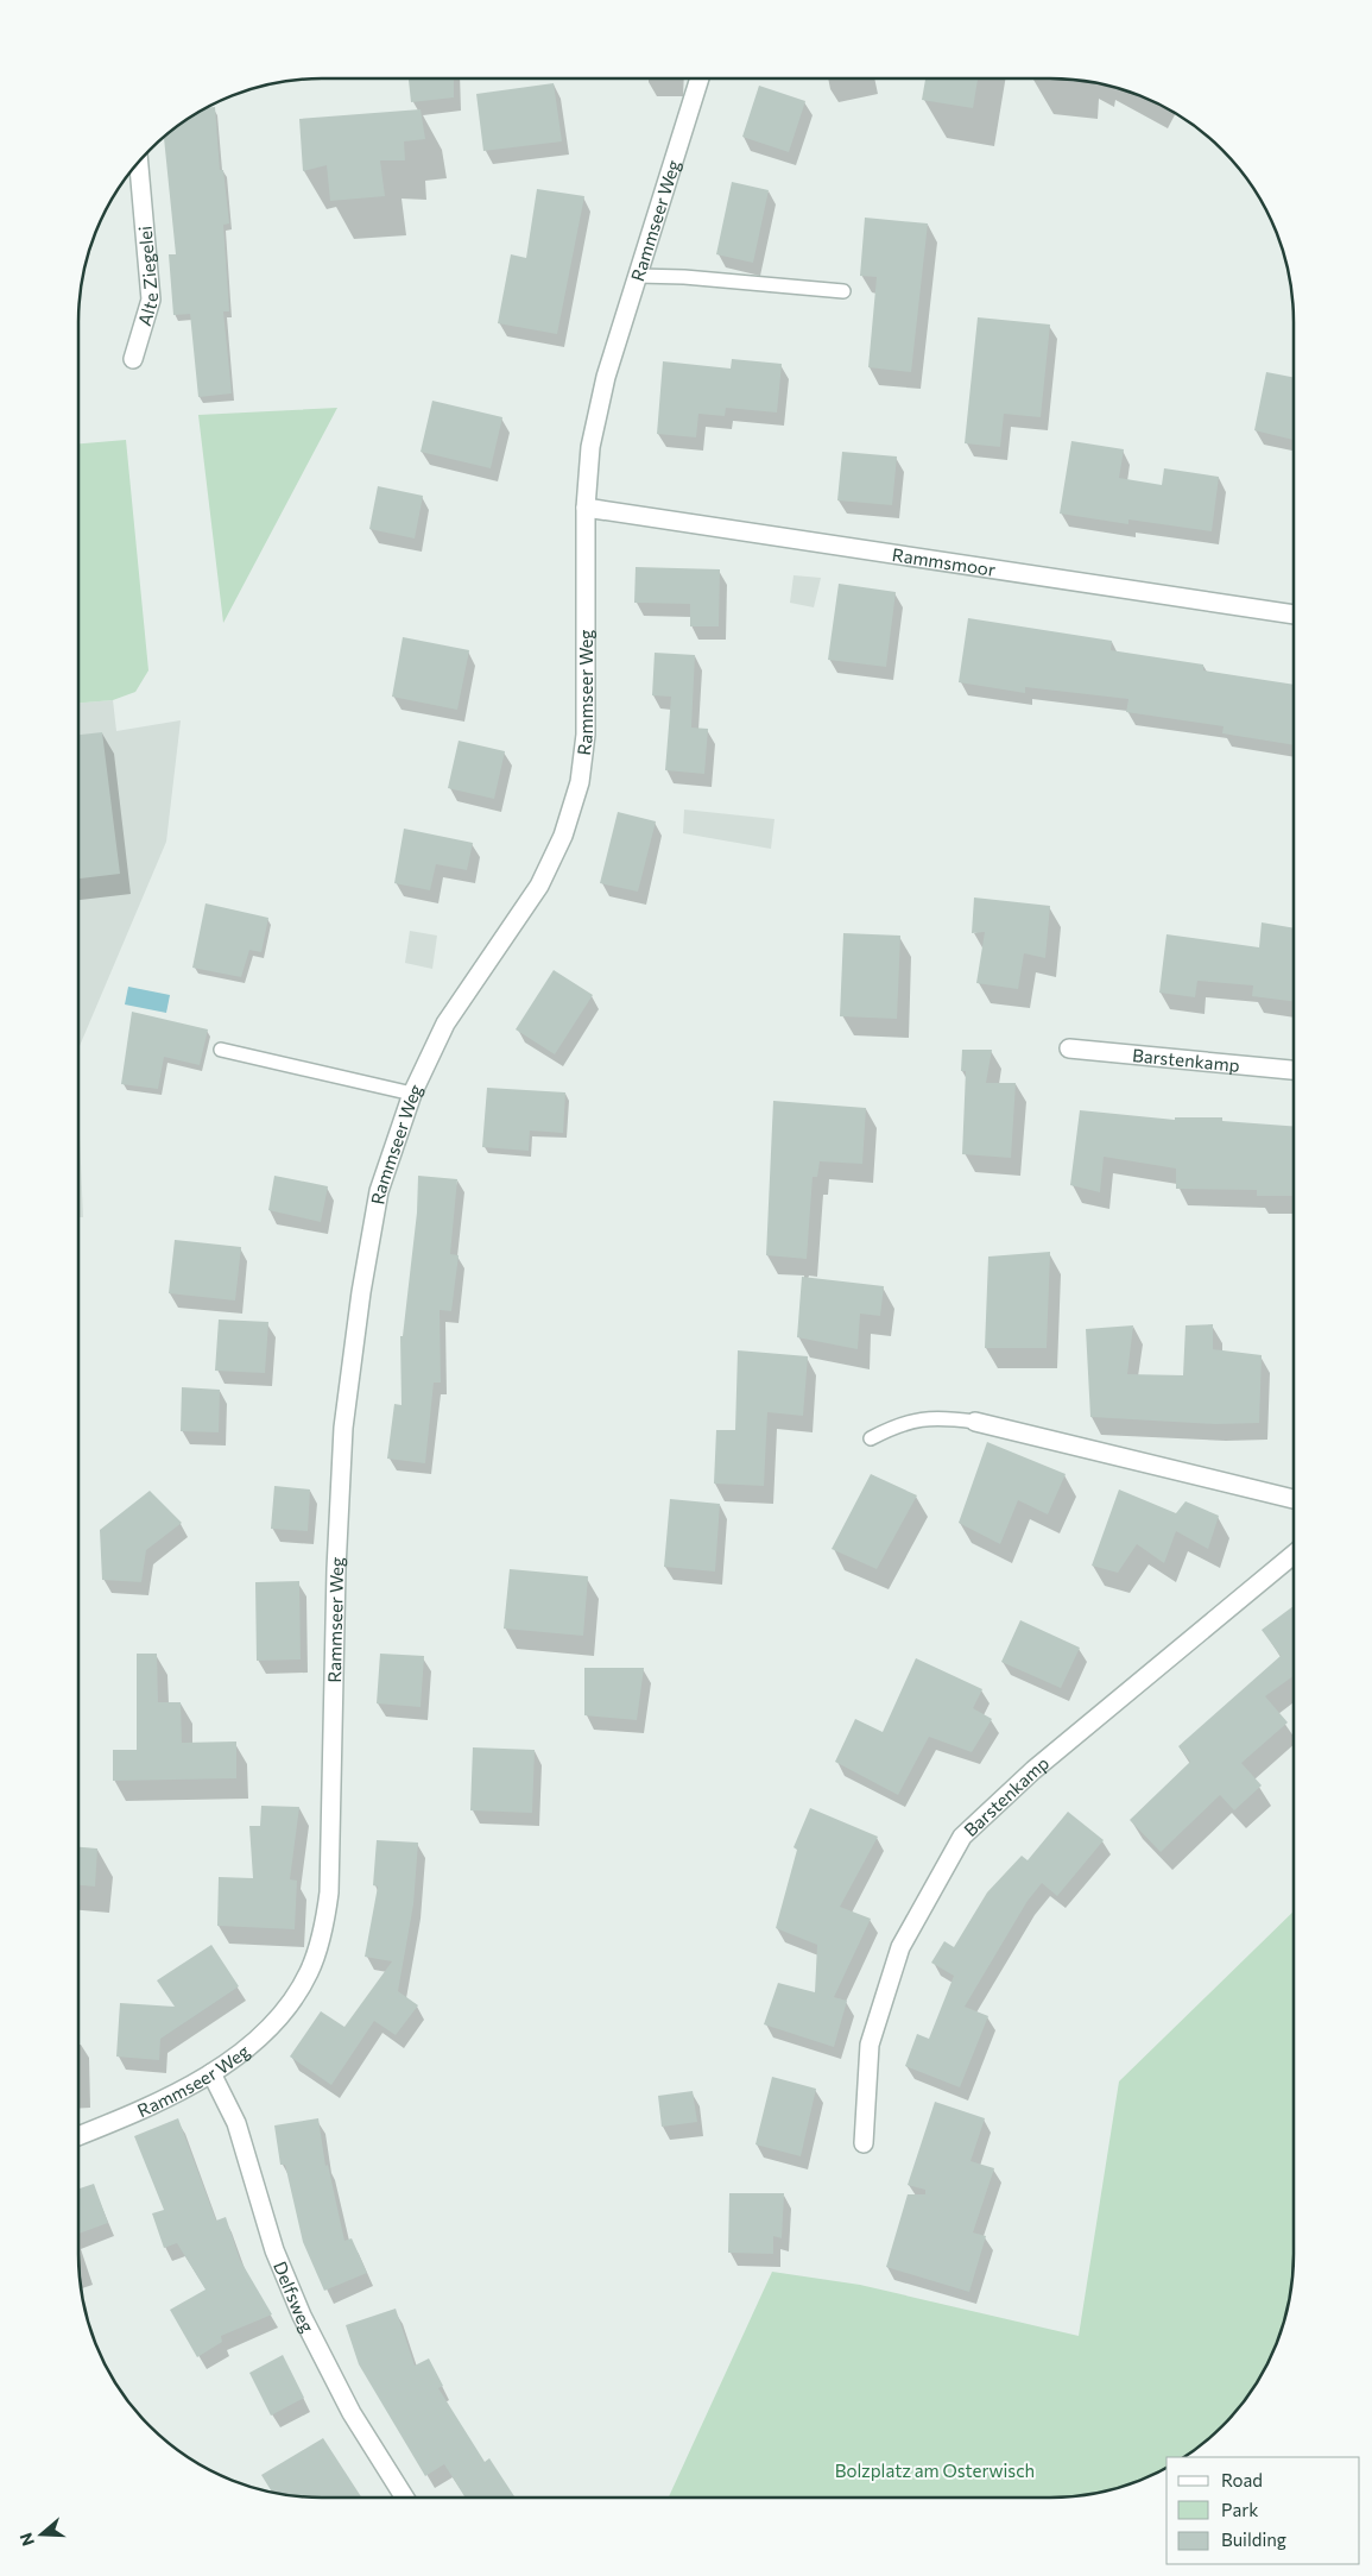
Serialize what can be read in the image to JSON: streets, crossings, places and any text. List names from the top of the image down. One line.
{"streets":{"street":["Rammseer Weg","Alte Ziegelei","Rammsmoor","Barstenkamp","Delfsweg"]},"crossings":[["Rammseer Weg","Rammsmoor"],["Rammseer Weg","Delfsweg"]],"parks":["Bolzplatz am Osterwisch"],"legend":["Road","Park","Building"],"north":"left"}
